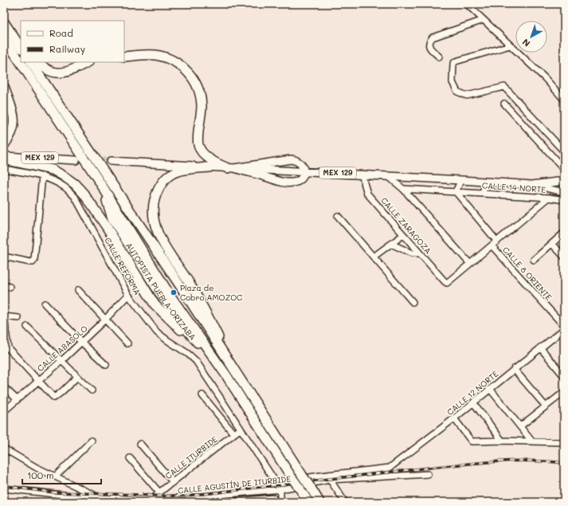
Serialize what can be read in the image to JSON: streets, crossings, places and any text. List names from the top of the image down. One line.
{"streets":{"highway":["AUTOPISTA PUEBLA-ORIZABA"],"main road":["MEX 129"],"street":["CALLE 14 NORTE","CALLE ZARAGOZA","CALLE REFORMA","CALLE 8 ORIENTE","CALLE ABASOLO","CALLE 12 NORTE","CALLE ITURBIDE","CALLE AGUSTÍN DE ITURBIDE"]},"crossings":[["MEX 129","CALLE ZARAGOZA"],["CALLE 14 NORTE","CALLE ZARAGOZA"],["CALLE 14 NORTE","CALLE 8 ORIENTE"],["CALLE REFORMA","CALLE ABASOLO"],["CALLE REFORMA","CALLE 12 NORTE"],["CALLE REFORMA","CALLE ITURBIDE"],["CALLE REFORMA","CALLE AGUSTÍN DE ITURBIDE"],["CALLE ITURBIDE","CALLE AGUSTÍN DE ITURBIDE"]],"places":["Plaza de Cobro AMOZOC"],"legend":["Road","Railway"],"scale_bar":"100 m","north":"bottom left"}
